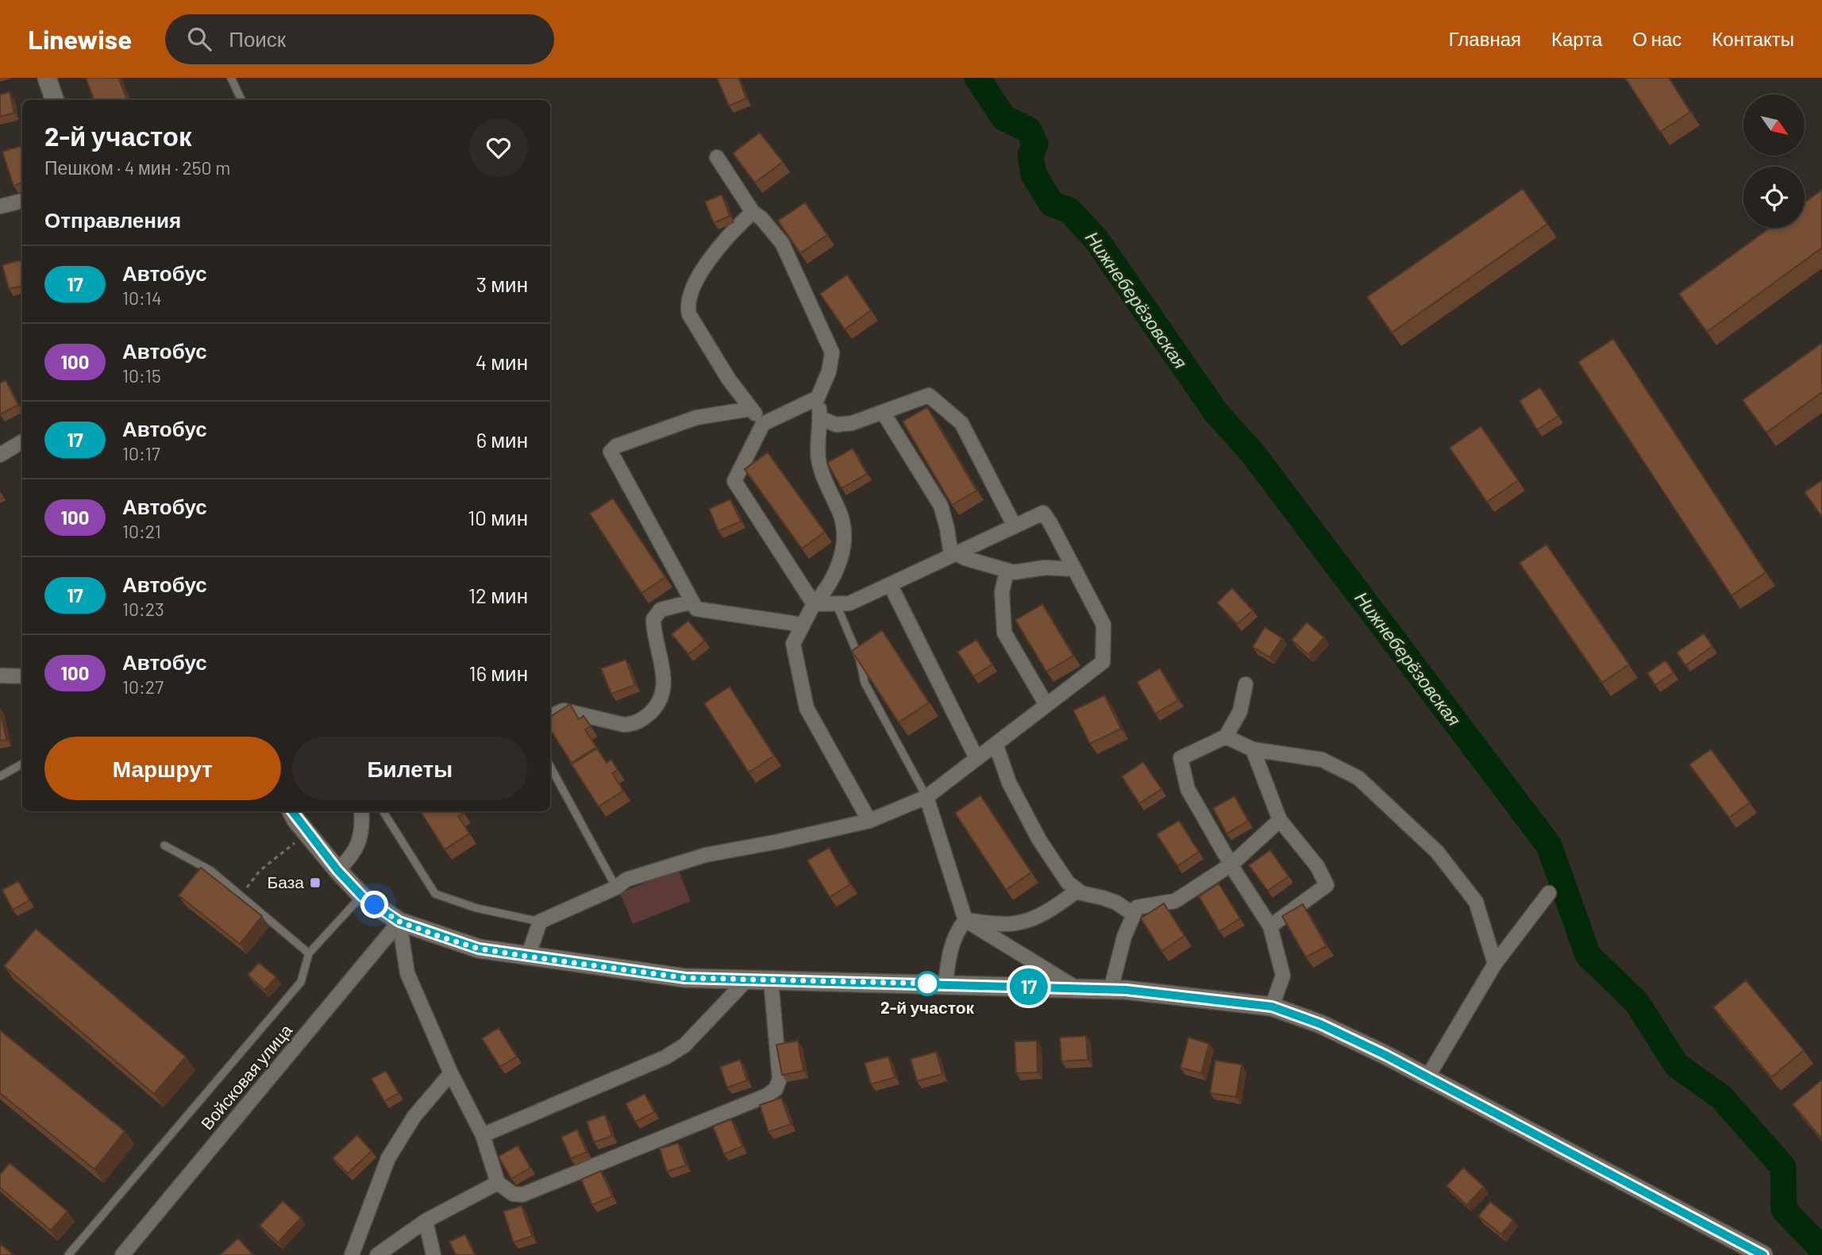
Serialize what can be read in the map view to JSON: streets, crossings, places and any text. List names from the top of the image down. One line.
{"streets":{"street":["Войсковая улица"]},"water":["Нижнеберёзовская"],"places":{"transit":["База"],"other":["2-й участок"]},"lines":["bus line 17"],"north":"bottom right","page":{"header":"Linewise","search":"Поиск","nav":["Главная","Карта","О нас","Контакты"],"on_map":"17","heading":[["2-й участок","Пешком · 4 мин · 250 m"],"Отправления"],"list":[{"mark":"17","name":"Автобус","note":"10:14","value":"3 мин"},{"mark":"100","name":"Автобус","note":"10:15","value":"4 мин"},{"mark":"17","name":"Автобус","note":"10:17","value":"6 мин"},{"mark":"100","name":"Автобус","note":"10:21","value":"10 мин"},{"mark":"17","name":"Автобус","note":"10:23","value":"12 мин"},{"mark":"100","name":"Автобус","note":"10:27","value":"16 мин"}],"buttons":["Маршрут","Билеты"]}}
